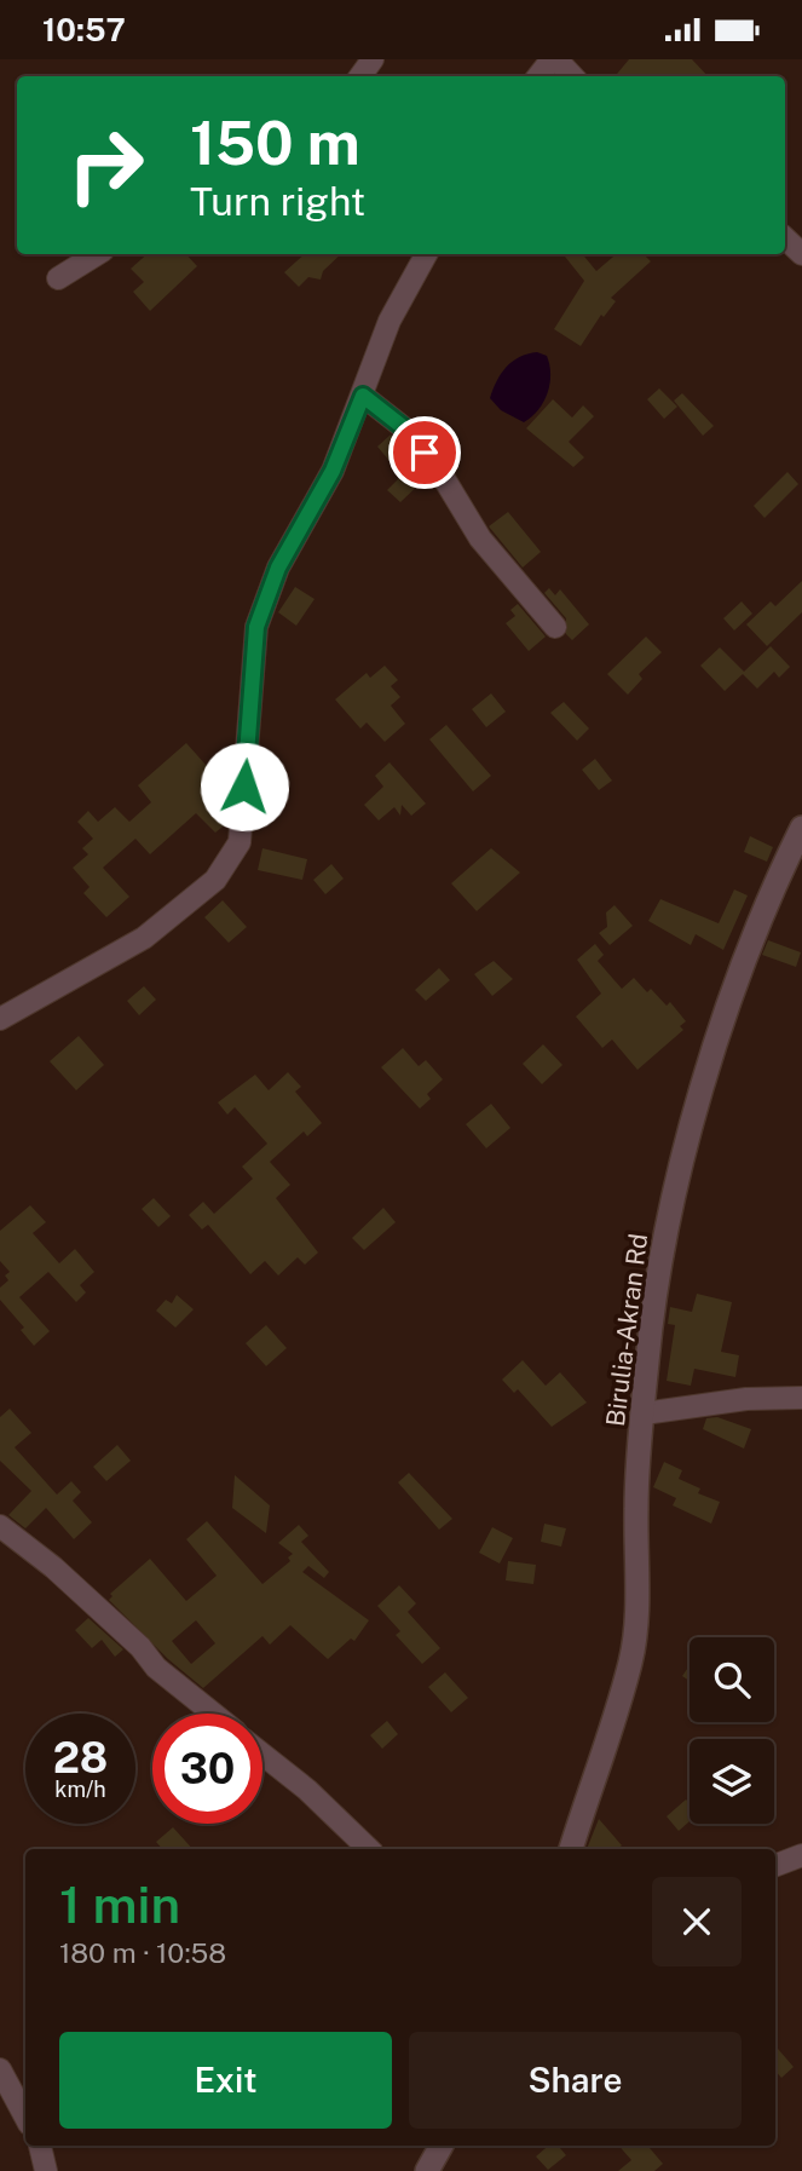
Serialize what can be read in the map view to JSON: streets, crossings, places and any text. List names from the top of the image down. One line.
{"streets":{"street":["Birulia-Akran Rd"]},"page":{"status":"10:57","turn":["150 m","Turn right"],"speed":"28 km/h","limit":"30","heading":["1 min","180 m · 10:58"],"buttons":["Exit","Share"]}}
